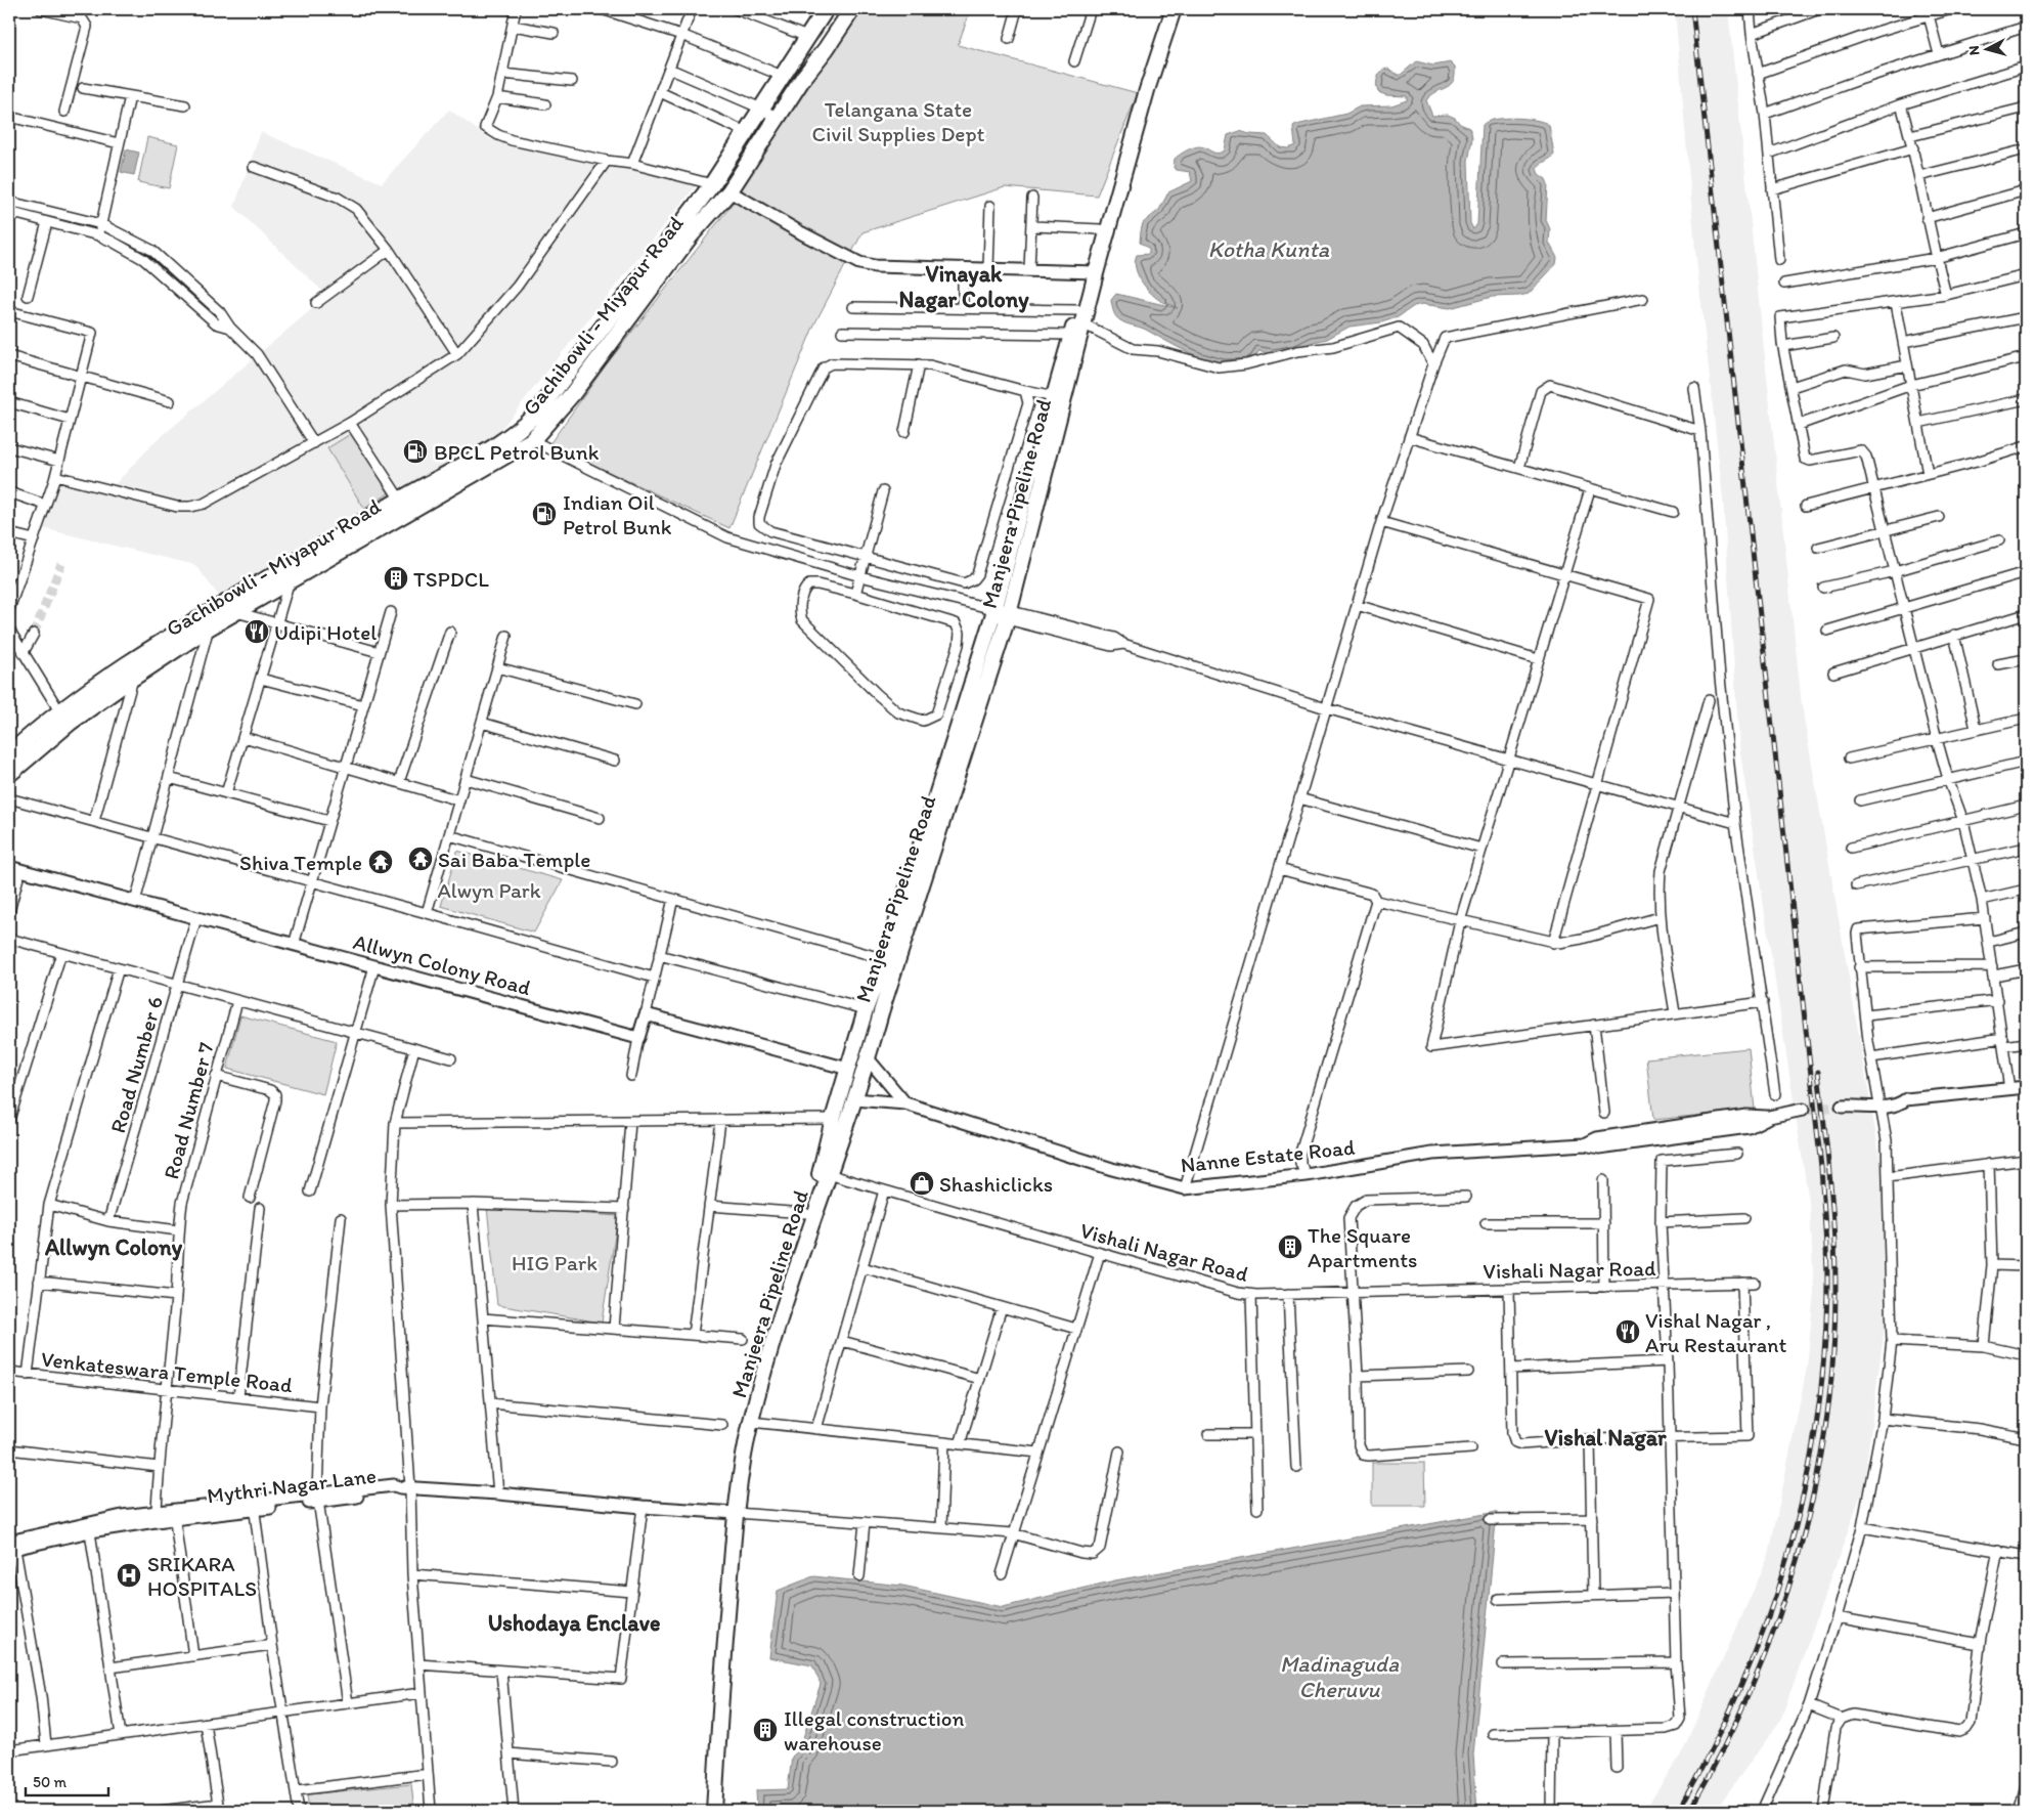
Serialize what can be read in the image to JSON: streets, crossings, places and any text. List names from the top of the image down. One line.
{"streets":{"main road":["Gachibowli - Miyapur Road","Manjeera Pipeline Road"],"street":["Allwyn Colony Road","Road Number 6","Road Number 7","Nanne Estate Road","Vishali Nagar Road","Venkateswara Temple Road","Mythri Nagar Lane"]},"crossings":[["Manjeera Pipeline Road","Nanne Estate Road"],["Manjeera Pipeline Road","Vishali Nagar Road"],["Manjeera Pipeline Road","Mythri Nagar Lane"],["Allwyn Colony Road","Road Number 6"],["Road Number 7","Venkateswara Temple Road"],["Road Number 7","Mythri Nagar Lane"]],"districts":["Vinayak Nagar Colony","Allwyn Colony","Vishal Nagar","Ushodaya Enclave"],"water":["Kotha Kunta","Madinaguda Cheruvu"],"parks":["Telangana State Civil Supplies Dept","Alwyn Park","HIG Park"],"places":{"fuel station":["BPCL Petrol Bunk","Indian Oil Petrol Bunk"],"building":["TSPDCL","The Square Apartments","Illegal construction warehouse"],"restaurant":["Udipi Hotel","Vishal Nagar , Aru Restaurant"],"temple":["Sai Baba Temple","Shiva Temple"],"shop":["Shashiclicks"],"hospital":["SRIKARA HOSPITALS"]},"scale_bar":"50 m","north":"left"}
